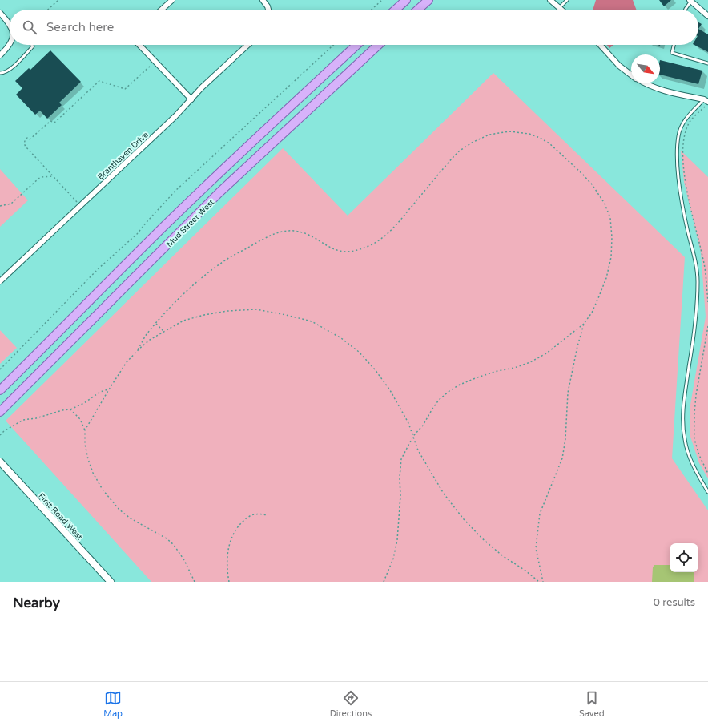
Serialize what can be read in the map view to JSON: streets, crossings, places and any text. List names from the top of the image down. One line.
{"streets":{"main road":["Mud Street West"],"street":["Branthaven Drive","First Road West"]},"north":"bottom right","page":{"search":"Search here","heading":["Nearby","0 results"],"nav":["Map","Directions","Saved"]}}
